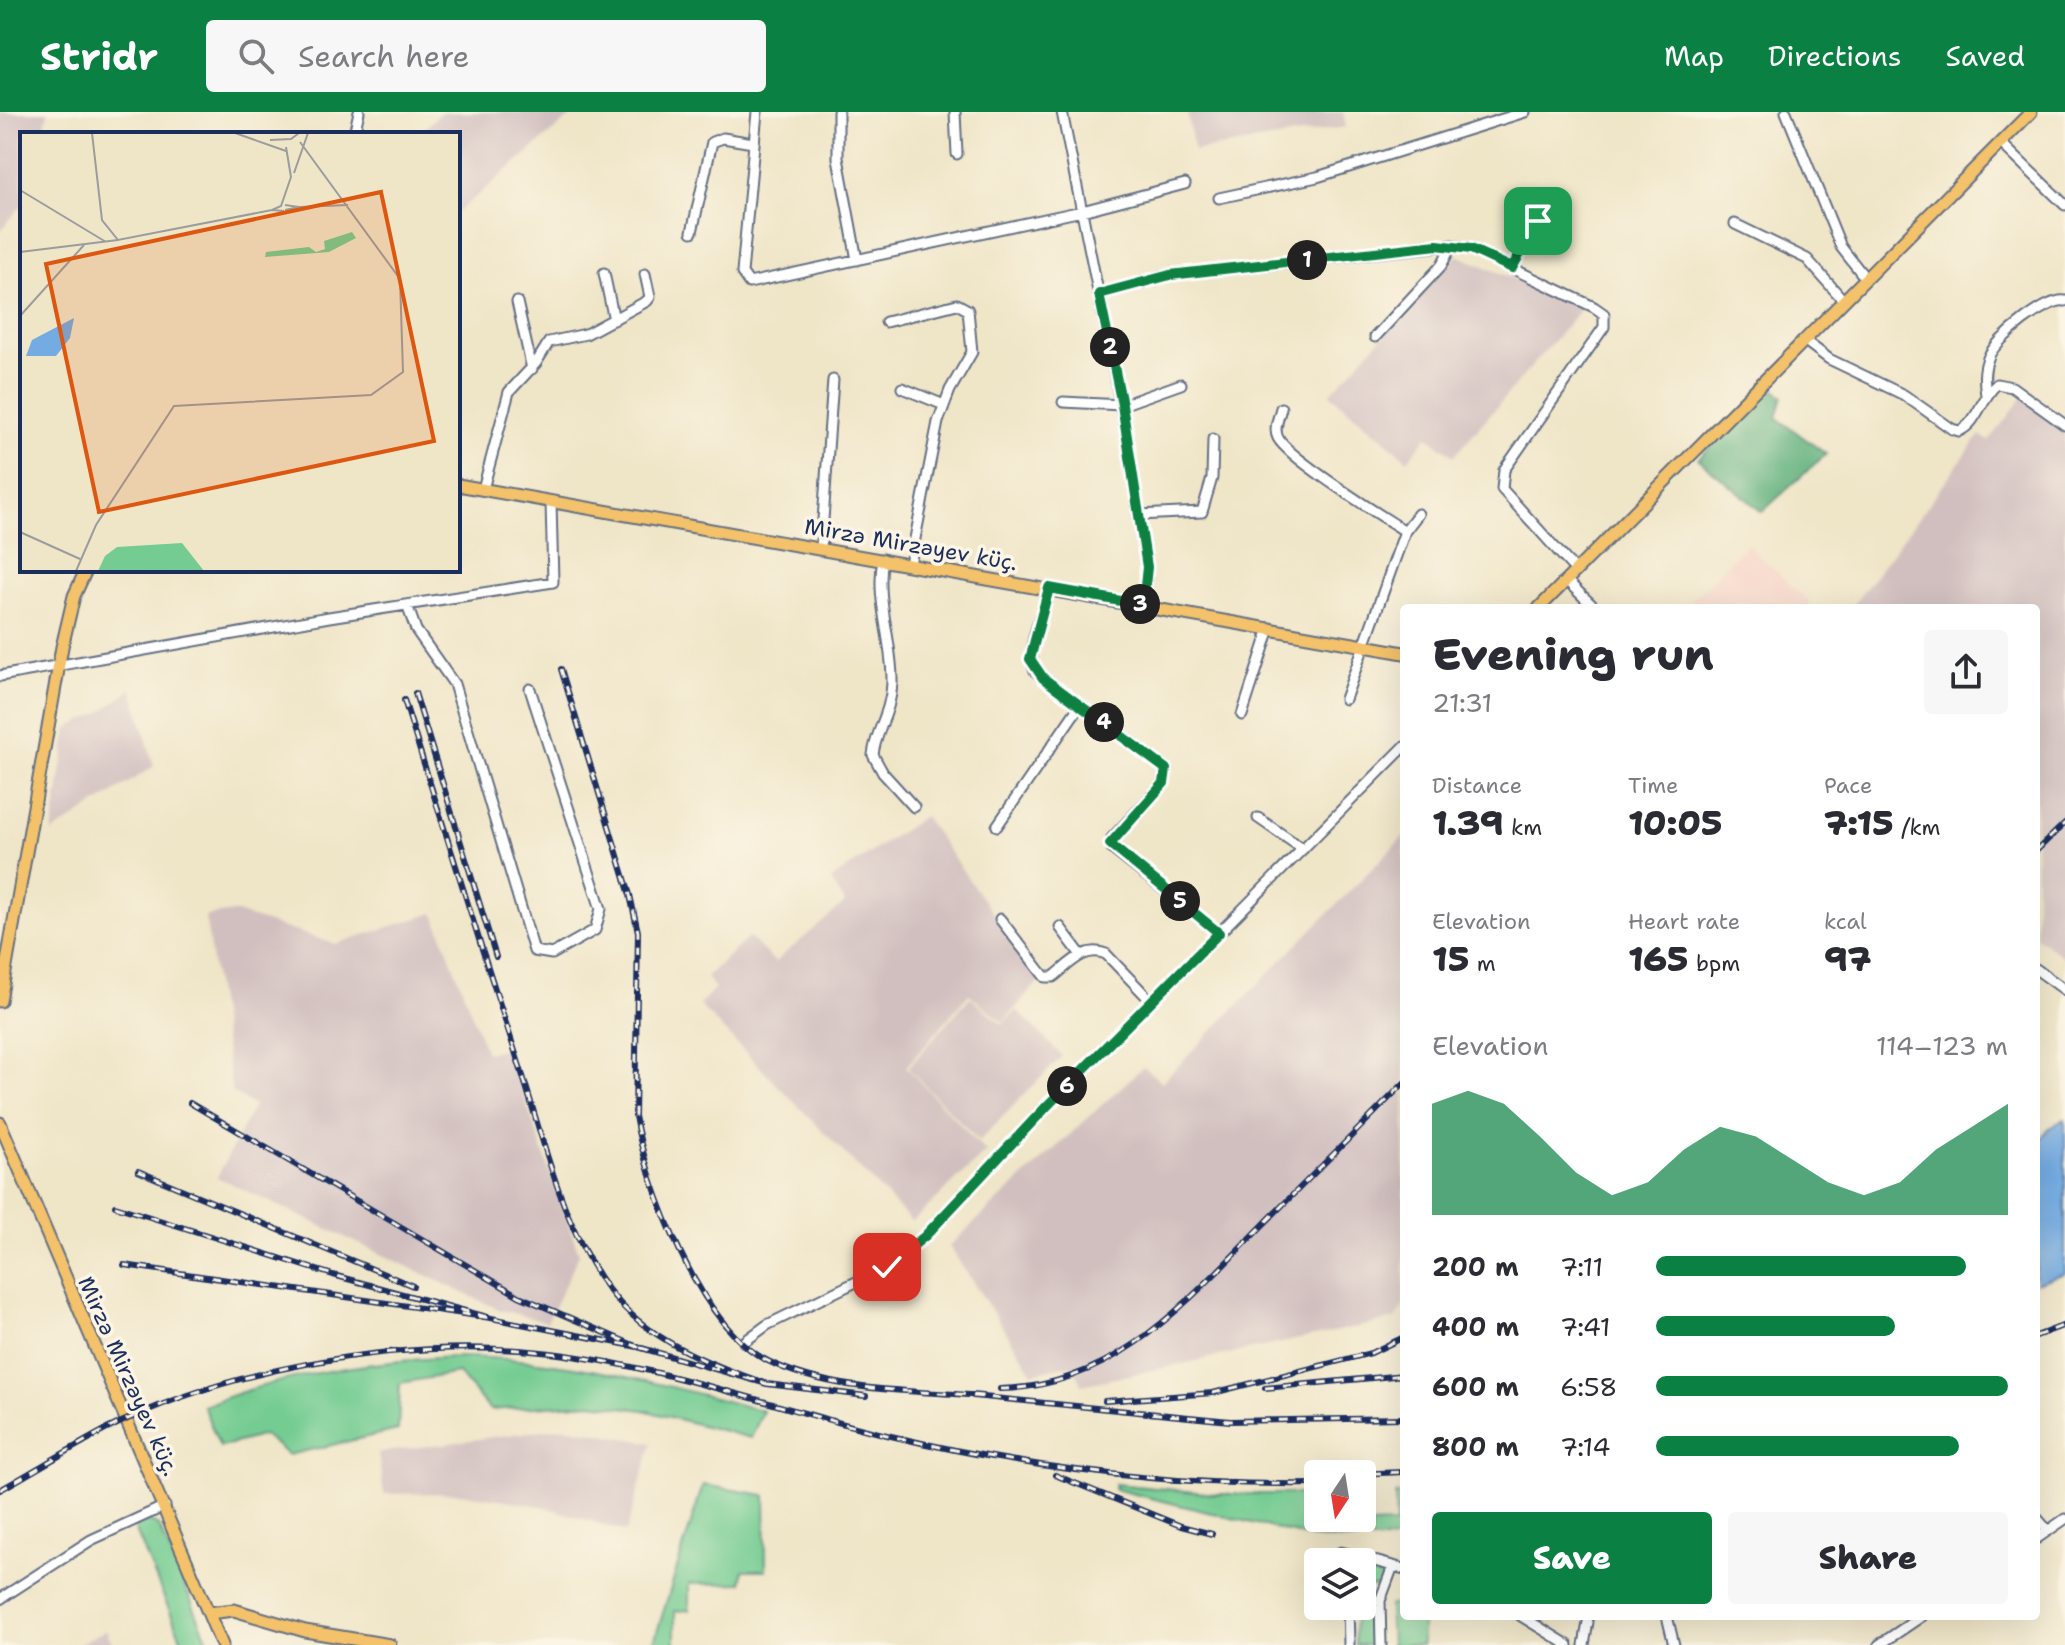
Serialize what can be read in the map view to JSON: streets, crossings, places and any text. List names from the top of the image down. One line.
{"streets":{"main road":["Mirzə Mirzəyev küç."]},"north":"bottom","page":{"header":"Stridr","search":"Search here","nav":["Map","Directions","Saved"],"pins":["1","2","3","4","5","6"],"heading":["Evening run","21:31"],"stats":[["Distance","1.39 km"],["Time","10:05"],["Pace","7:15 /km"],["Elevation","15 m"],["Heart rate","165 bpm"],["kcal","97"]],"chart":["Elevation","114–123 m"],"list":[{"name":"200 m","note":"7:11"},{"name":"400 m","note":"7:41"},{"name":"600 m","note":"6:58"},{"name":"800 m","note":"7:14"}],"buttons":["Save","Share"]}}
